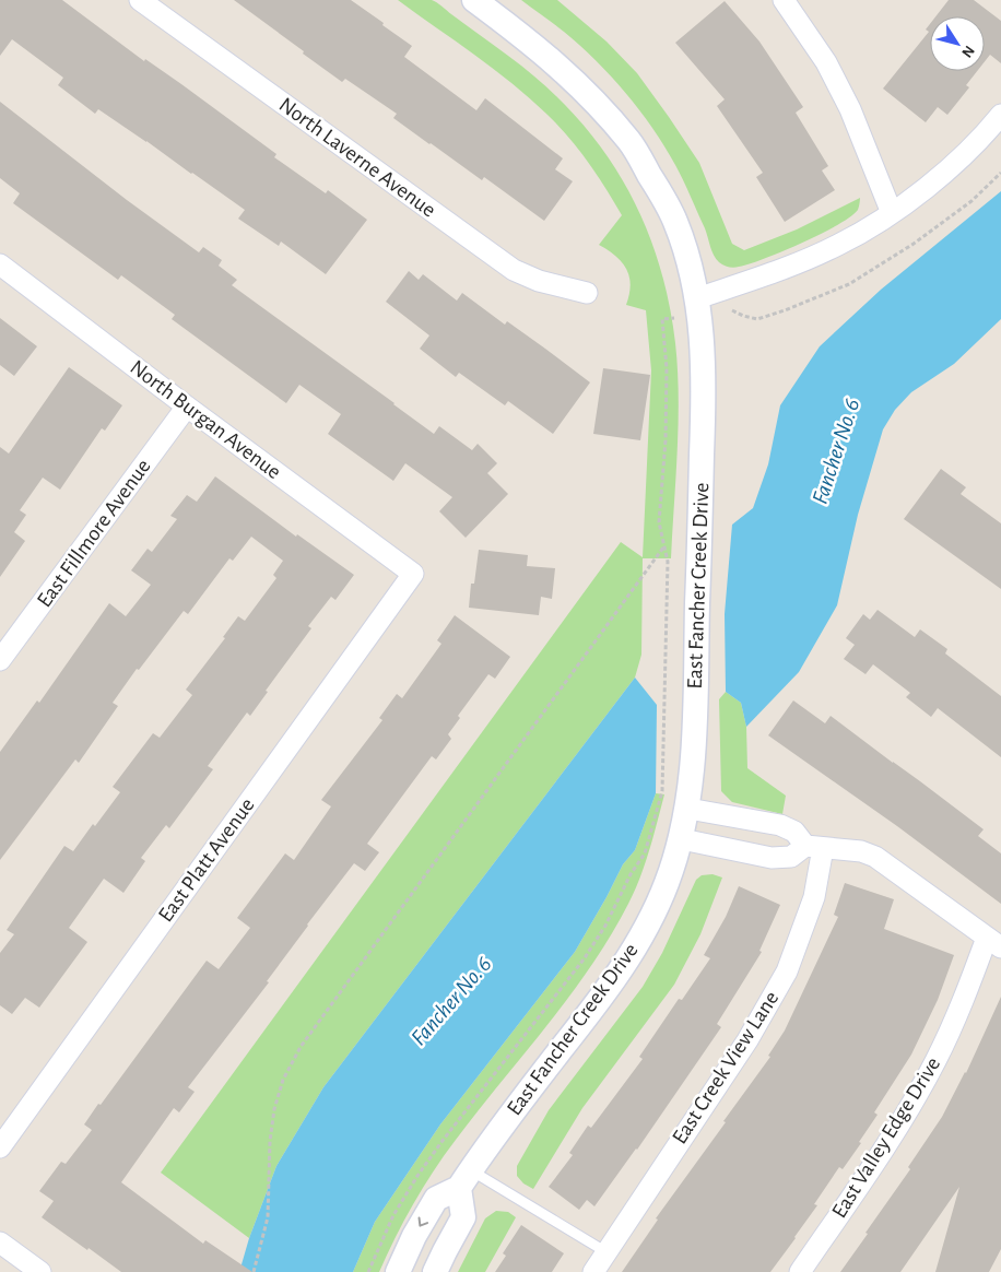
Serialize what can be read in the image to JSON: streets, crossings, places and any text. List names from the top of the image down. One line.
{"streets":{"street":["North Laverne Avenue","North Burgan Avenue","East Fillmore Avenue","East Fancher Creek Drive","East Platt Avenue","East Creek View Lane","East Valley Edge Drive"]},"crossings":[["North Burgan Avenue","East Fillmore Avenue"],["North Burgan Avenue","East Platt Avenue"]],"water":["Fancher No. 6"],"north":"bottom right"}
